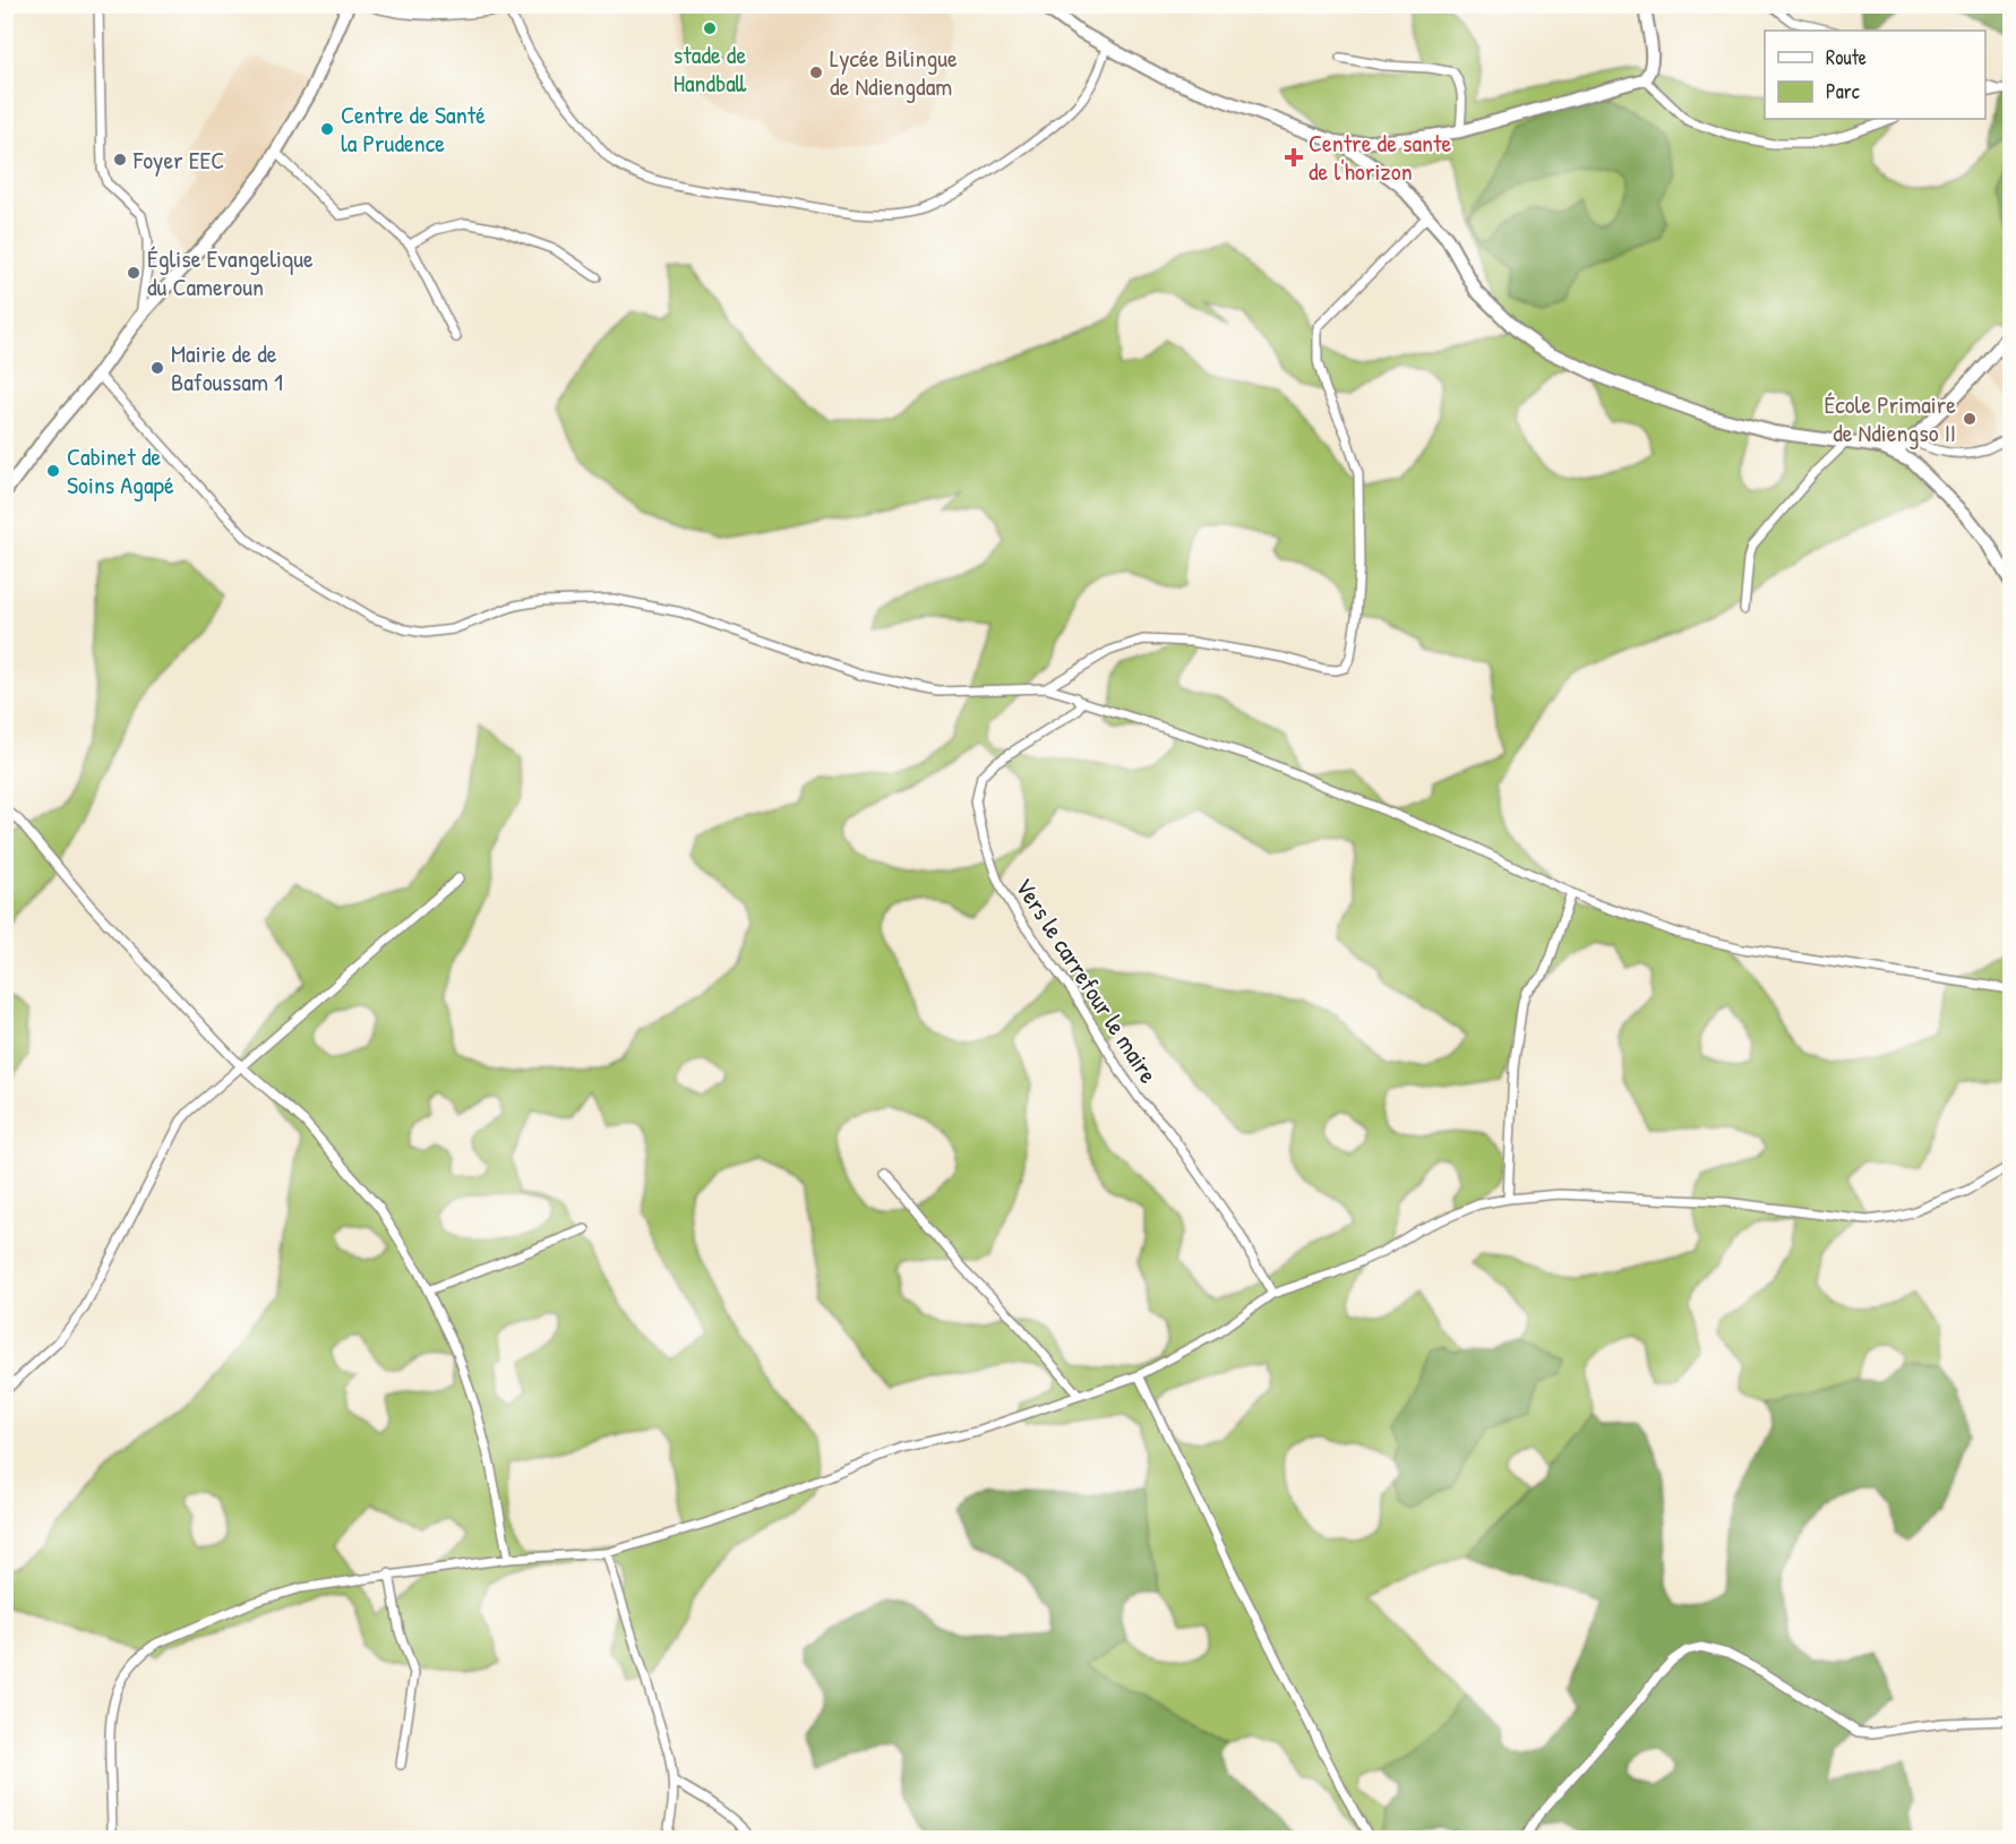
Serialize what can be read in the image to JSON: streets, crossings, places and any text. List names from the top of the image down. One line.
{"streets":{"street":["Vers le carrefour le maire"]},"places":{"other":["stade de Handball","Lycée Bilingue de Ndiengdam","Centre de Santé la Prudence","Foyer EEC","Église Evangelique du Cameroun","Mairie de de Bafoussam 1","École Primaire de Ndiengso II","Cabinet de Soins Agapé"],"health":["Centre de sante de l'horizon"]},"legend":["Route","Parc"]}
